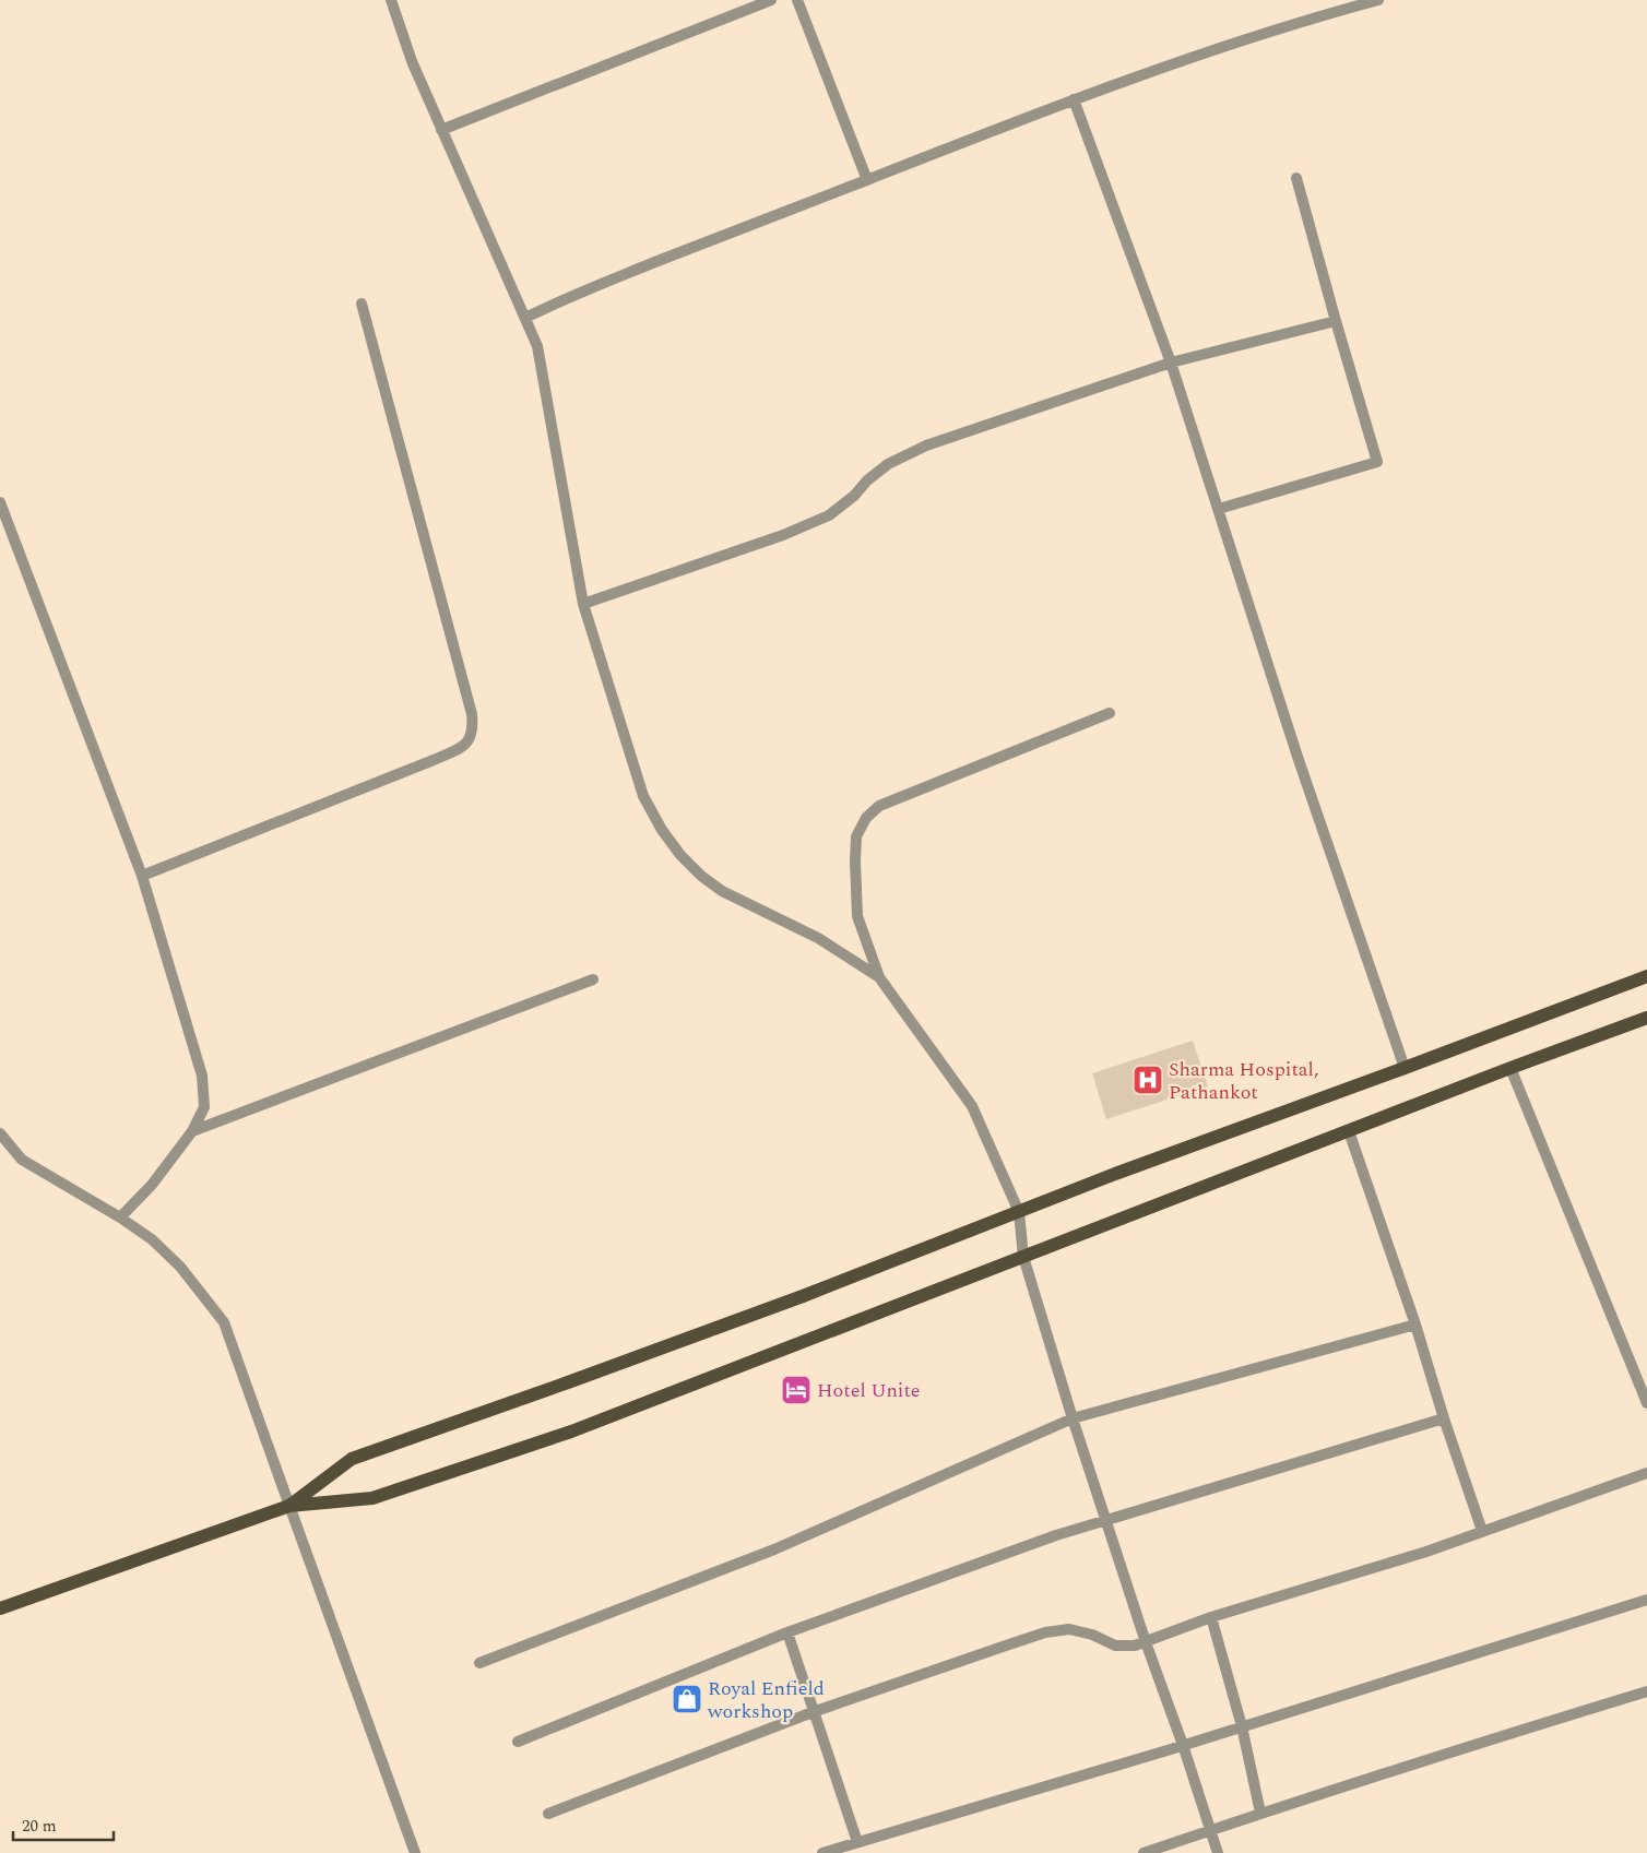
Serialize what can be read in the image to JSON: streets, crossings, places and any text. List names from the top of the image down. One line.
{"places":{"hospital":["Sharma Hospital, Pathankot"],"hotel":["Hotel Unite"],"shop":["Royal Enfield workshop"]},"scale_bar":"20 m"}
